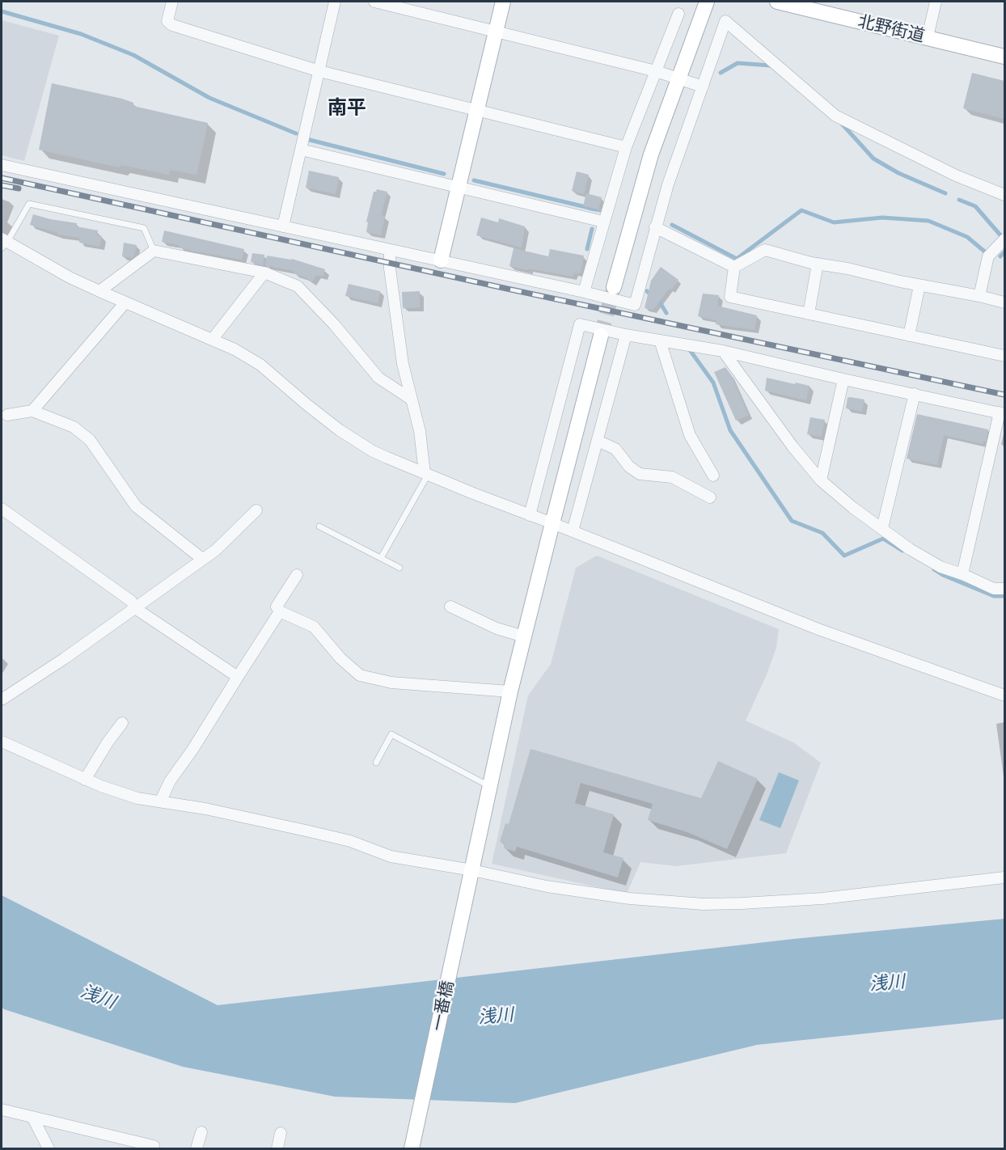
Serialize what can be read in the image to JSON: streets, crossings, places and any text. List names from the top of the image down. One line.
{"streets":{"street":["北野街道","一番橋"]},"districts":["南平"],"water":["浅川"]}
